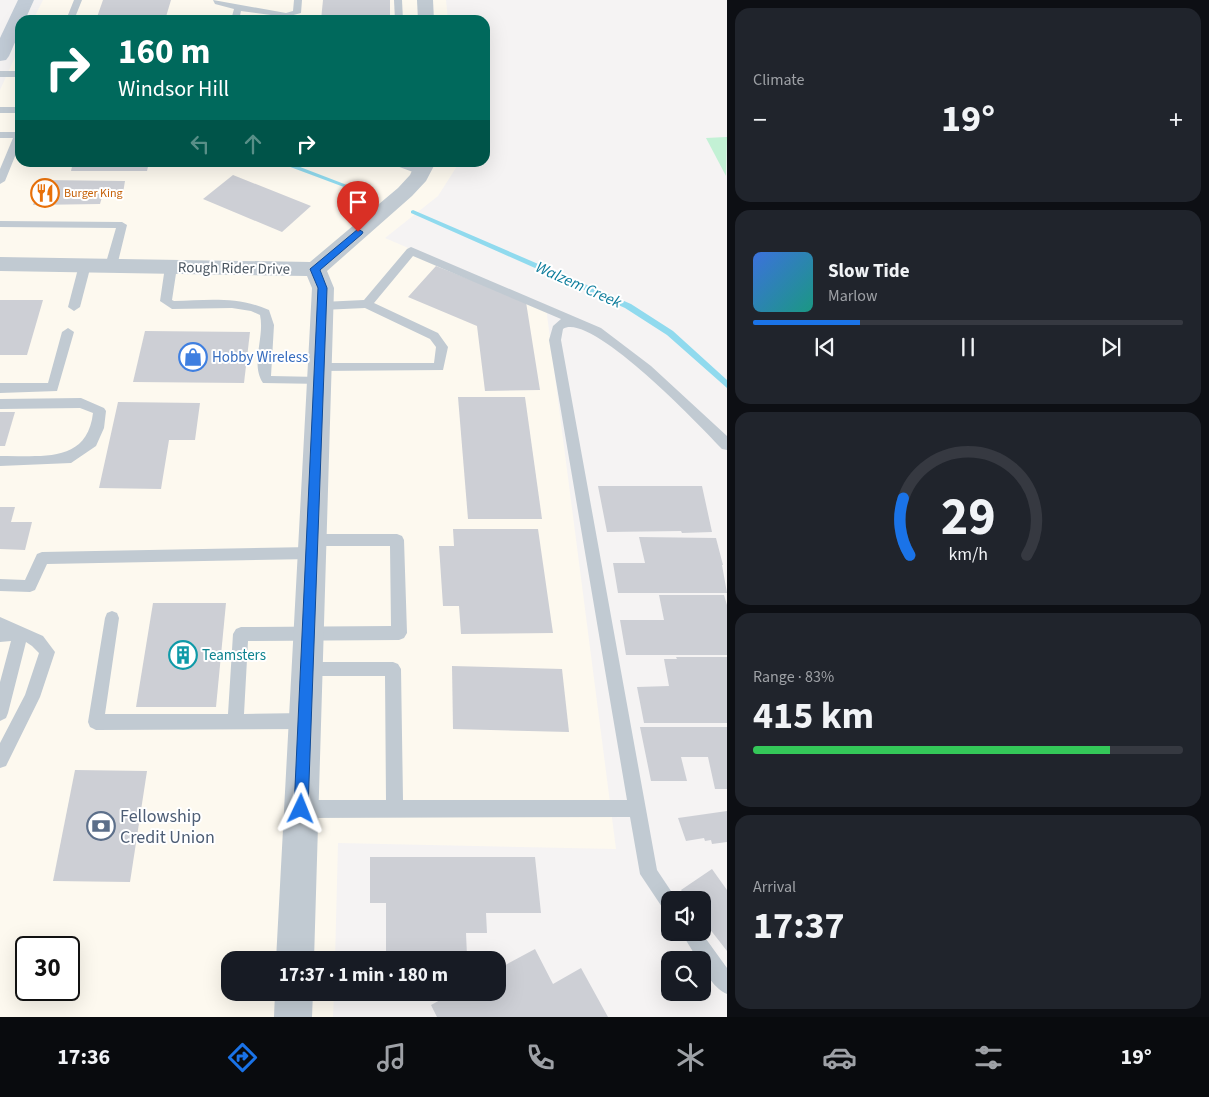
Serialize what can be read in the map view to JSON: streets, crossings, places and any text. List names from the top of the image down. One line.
{"streets":{"street":["Rough Rider Drive"]},"water":["Walzem Creek"],"places":{"restaurant":["Burger King"],"shop":["Hobby Wireless"],"building":["Teamsters"],"bank":["Fellowship Credit Union"]},"page":{"tile":["Climate",["Range · 83%","415 km"],["Arrival","17:37"]],"turn":["160 m","Windsor Hill"],"heat":["−","19°","+"],"song":["Slow Tide","Marlow"],"limit":"30","trip":"17:37 · 1 min · 180 m","tabs":["17:36","19°"],"gauge":["29","km/h"]}}
